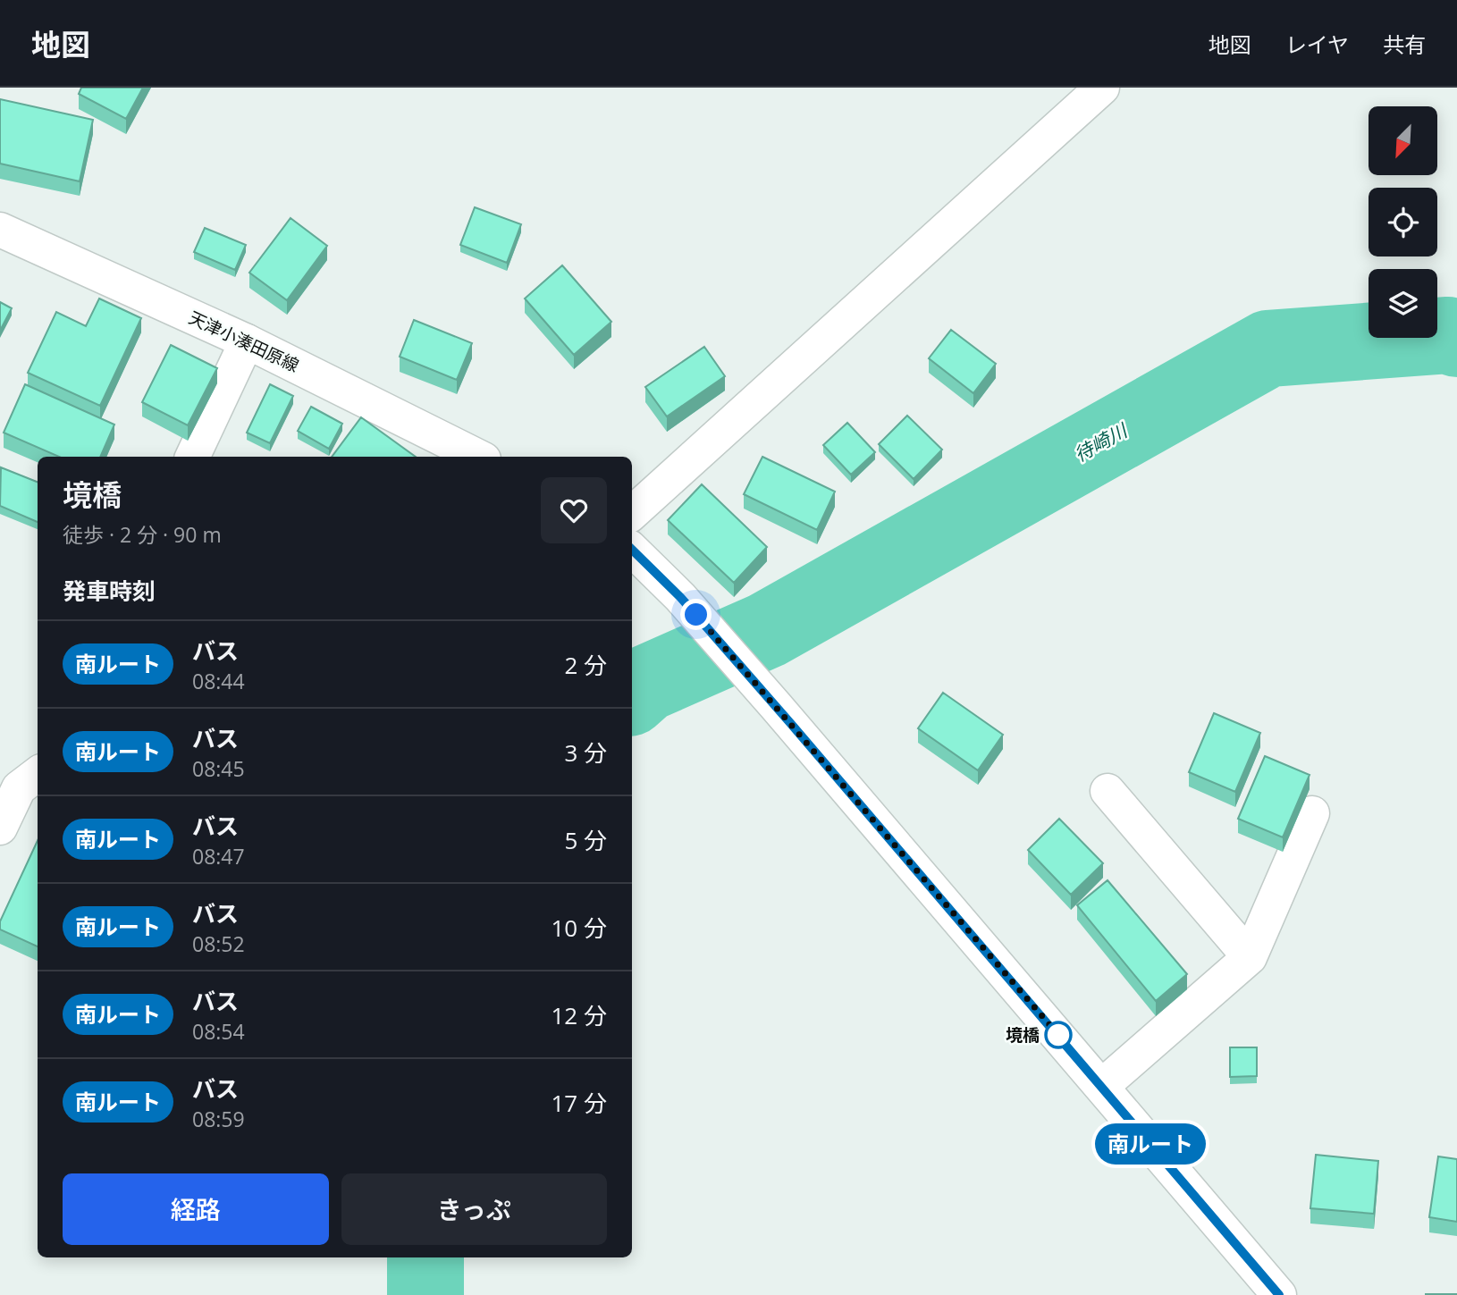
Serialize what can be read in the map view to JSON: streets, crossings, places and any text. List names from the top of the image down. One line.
{"streets":{"main road":["天津小湊田原線"]},"water":["待崎川"],"places":["境橋"],"lines":["bus line 南ルート"],"north":"bottom left","page":{"header":"地図","nav":["地図","レイヤ","共有"],"on_map":"南ルート","heading":[["境橋","徒歩 · 2 分 · 90 m"],"発車時刻"],"list":[{"mark":"南ルート","name":"バス","note":"08:44","value":"2 分"},{"mark":"南ルート","name":"バス","note":"08:45","value":"3 分"},{"mark":"南ルート","name":"バス","note":"08:47","value":"5 分"},{"mark":"南ルート","name":"バス","note":"08:52","value":"10 分"},{"mark":"南ルート","name":"バス","note":"08:54","value":"12 分"},{"mark":"南ルート","name":"バス","note":"08:59","value":"17 分"}],"buttons":["経路","きっぷ"]}}
